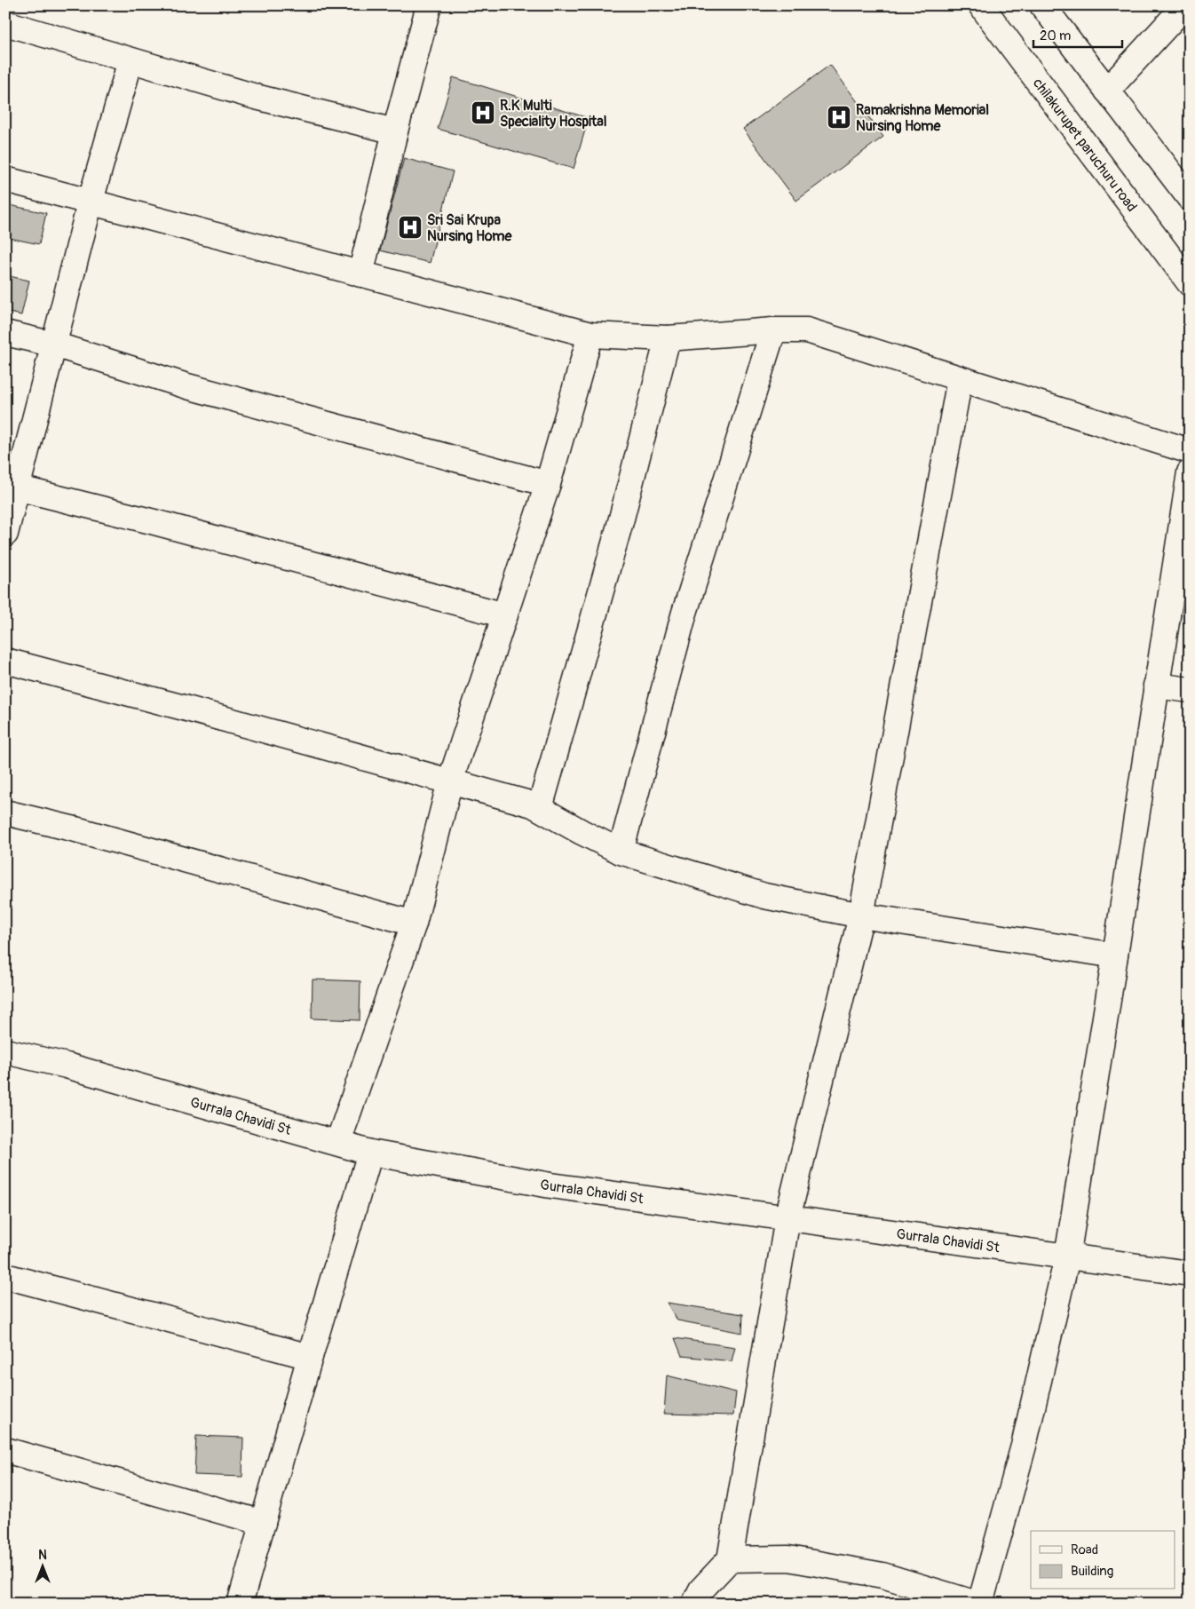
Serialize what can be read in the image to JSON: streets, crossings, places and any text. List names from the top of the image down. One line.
{"streets":{"street":["chilakurupet paruchuru road","Gurrala Chavidi St"]},"places":{"hospital":["R.K Multi Speciality Hospital","Ramakrishna Memorial Nursing Home","Sri Sai Krupa Nursing Home"]},"legend":["Road","Building"],"scale_bar":"20 m","north":"top"}
